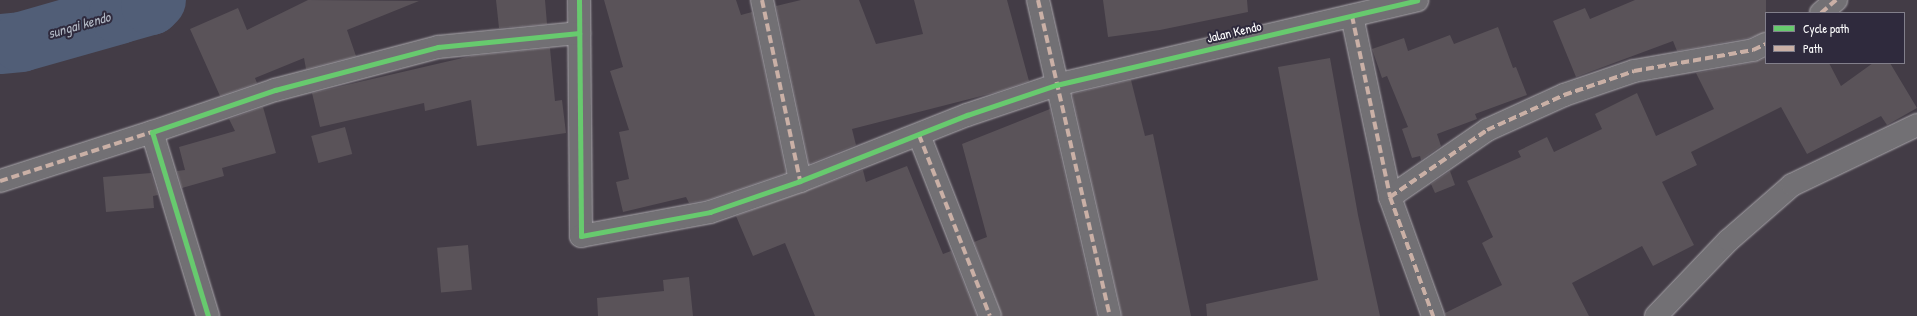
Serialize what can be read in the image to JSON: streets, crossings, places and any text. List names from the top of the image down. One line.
{"streets":{"street":["Jalan Kendo"]},"water":["sungai kendo"],"legend":["Cycle path","Path"]}
